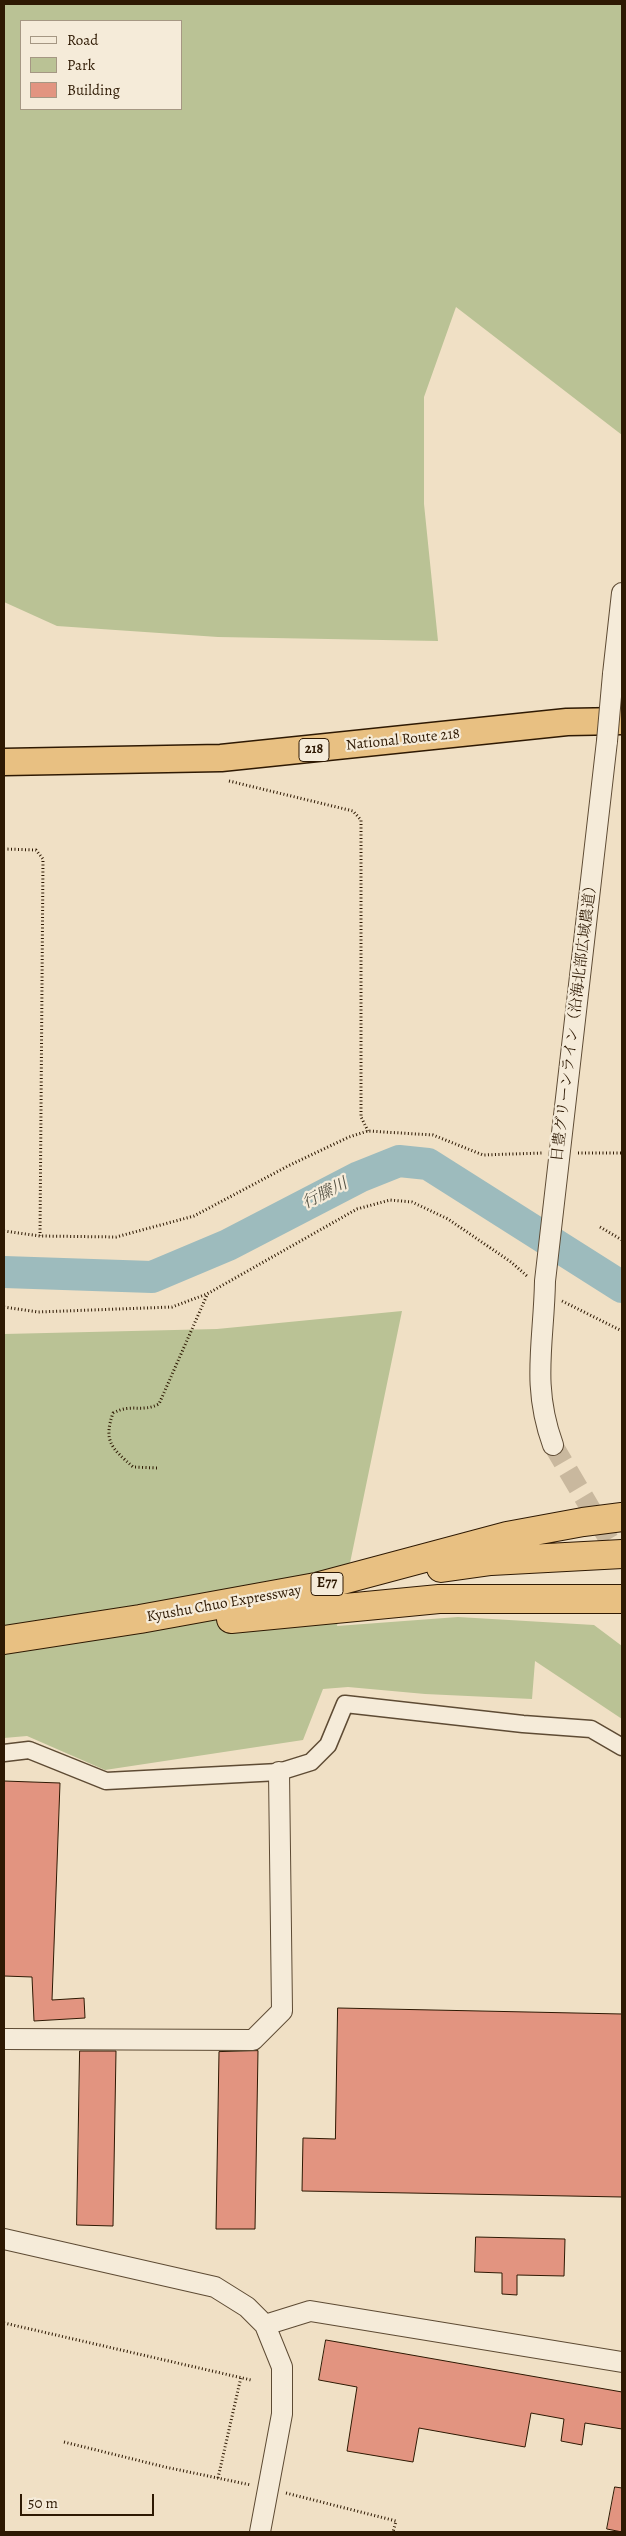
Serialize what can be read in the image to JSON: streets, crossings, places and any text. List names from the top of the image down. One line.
{"streets":{"highway":["National Route 218","218","E77","Kyushu Chuo Expressway"],"street":["日豊グリーンライン（沿海北部広域農道）"]},"crossings":[["National Route 218","日豊グリーンライン（沿海北部広域農道）"]],"water":["行縢川"],"legend":["Road","Park","Building"],"scale_bar":"50 m"}
